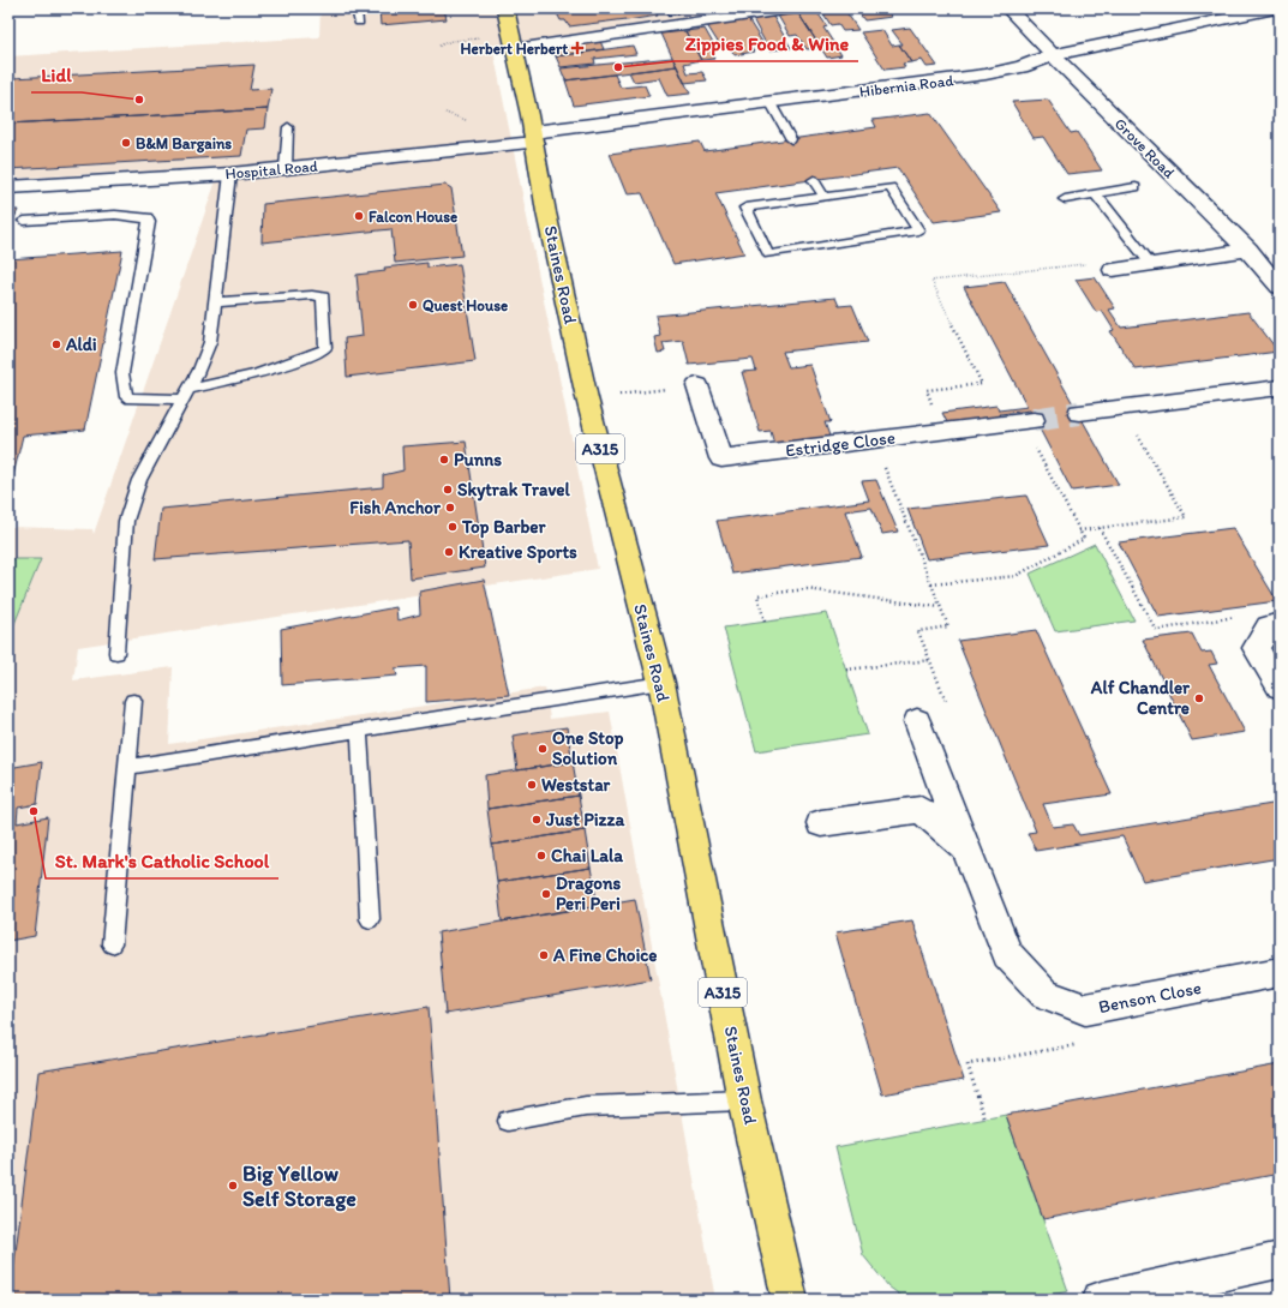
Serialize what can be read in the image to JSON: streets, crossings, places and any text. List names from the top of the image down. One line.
{"streets":{"main road":["Staines Road","A315"],"street":["Hibernia Road","Grove Road","Hospital Road","Estridge Close","Benson Close"]},"crossings":[["Hibernia Road","Grove Road"],["Hibernia Road","Hospital Road"],["Hibernia Road","Staines Road"],["Hospital Road","Staines Road"]],"places":{"health":["Herbert Herbert"],"other":["Zippies Food & Wine","Lidl","B&M Bargains","Falcon House","Quest House","Aldi","Punns","Skytrak Travel","Fish Anchor","Top Barber","Kreative Sports","Alf Chandler Centre","One Stop Solution","Weststar","St. Mark's Catholic School","Just Pizza","Chai Lala","Dragons Peri Peri","A Fine Choice","Big Yellow Self Storage"]}}
